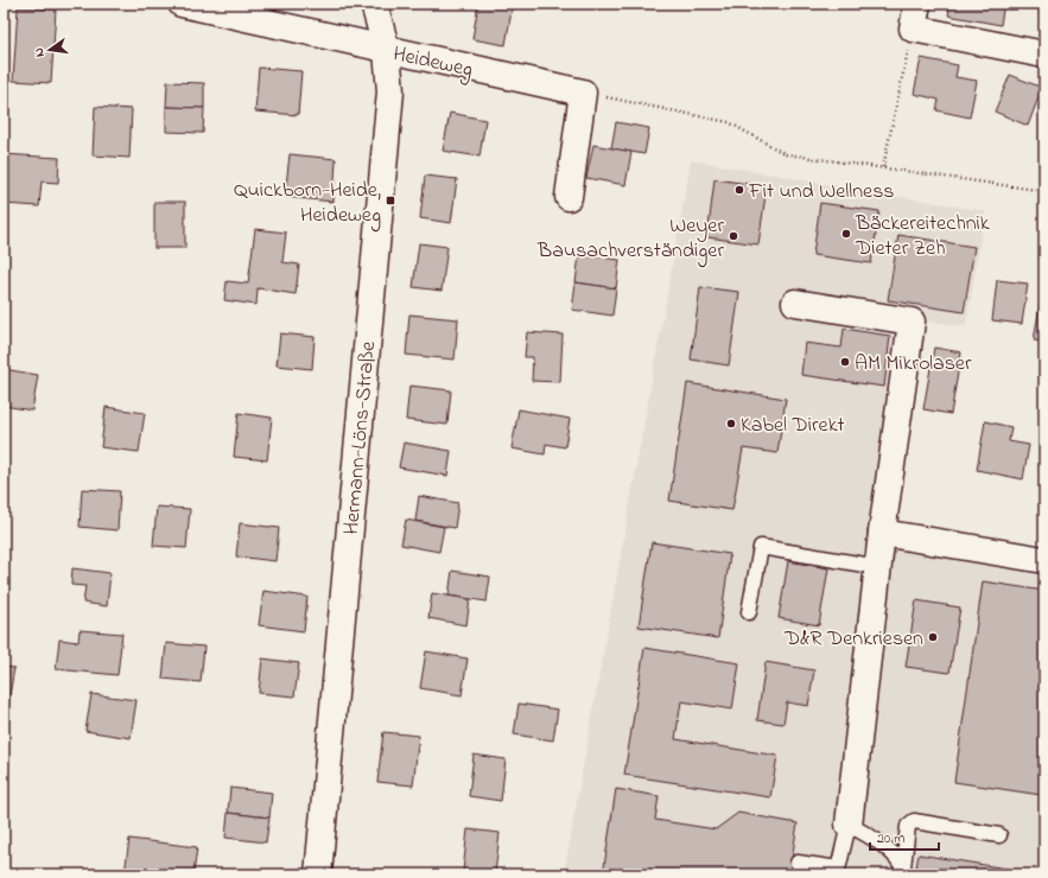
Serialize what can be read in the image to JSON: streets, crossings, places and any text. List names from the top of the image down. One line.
{"streets":{"street":["Heideweg","Hermann-Löns-Straße"]},"crossings":[["Heideweg","Hermann-Löns-Straße"]],"places":{"other":["Fit und Wellness","Bäckereitechnik Dieter Zeh","Weyer Bausachverständiger","AM Mikrolaser","Kabel Direkt","D&R Denkriesen"],"transit":["Quickborn-Heide, Heideweg"]},"scale_bar":"20 m","north":"left"}
